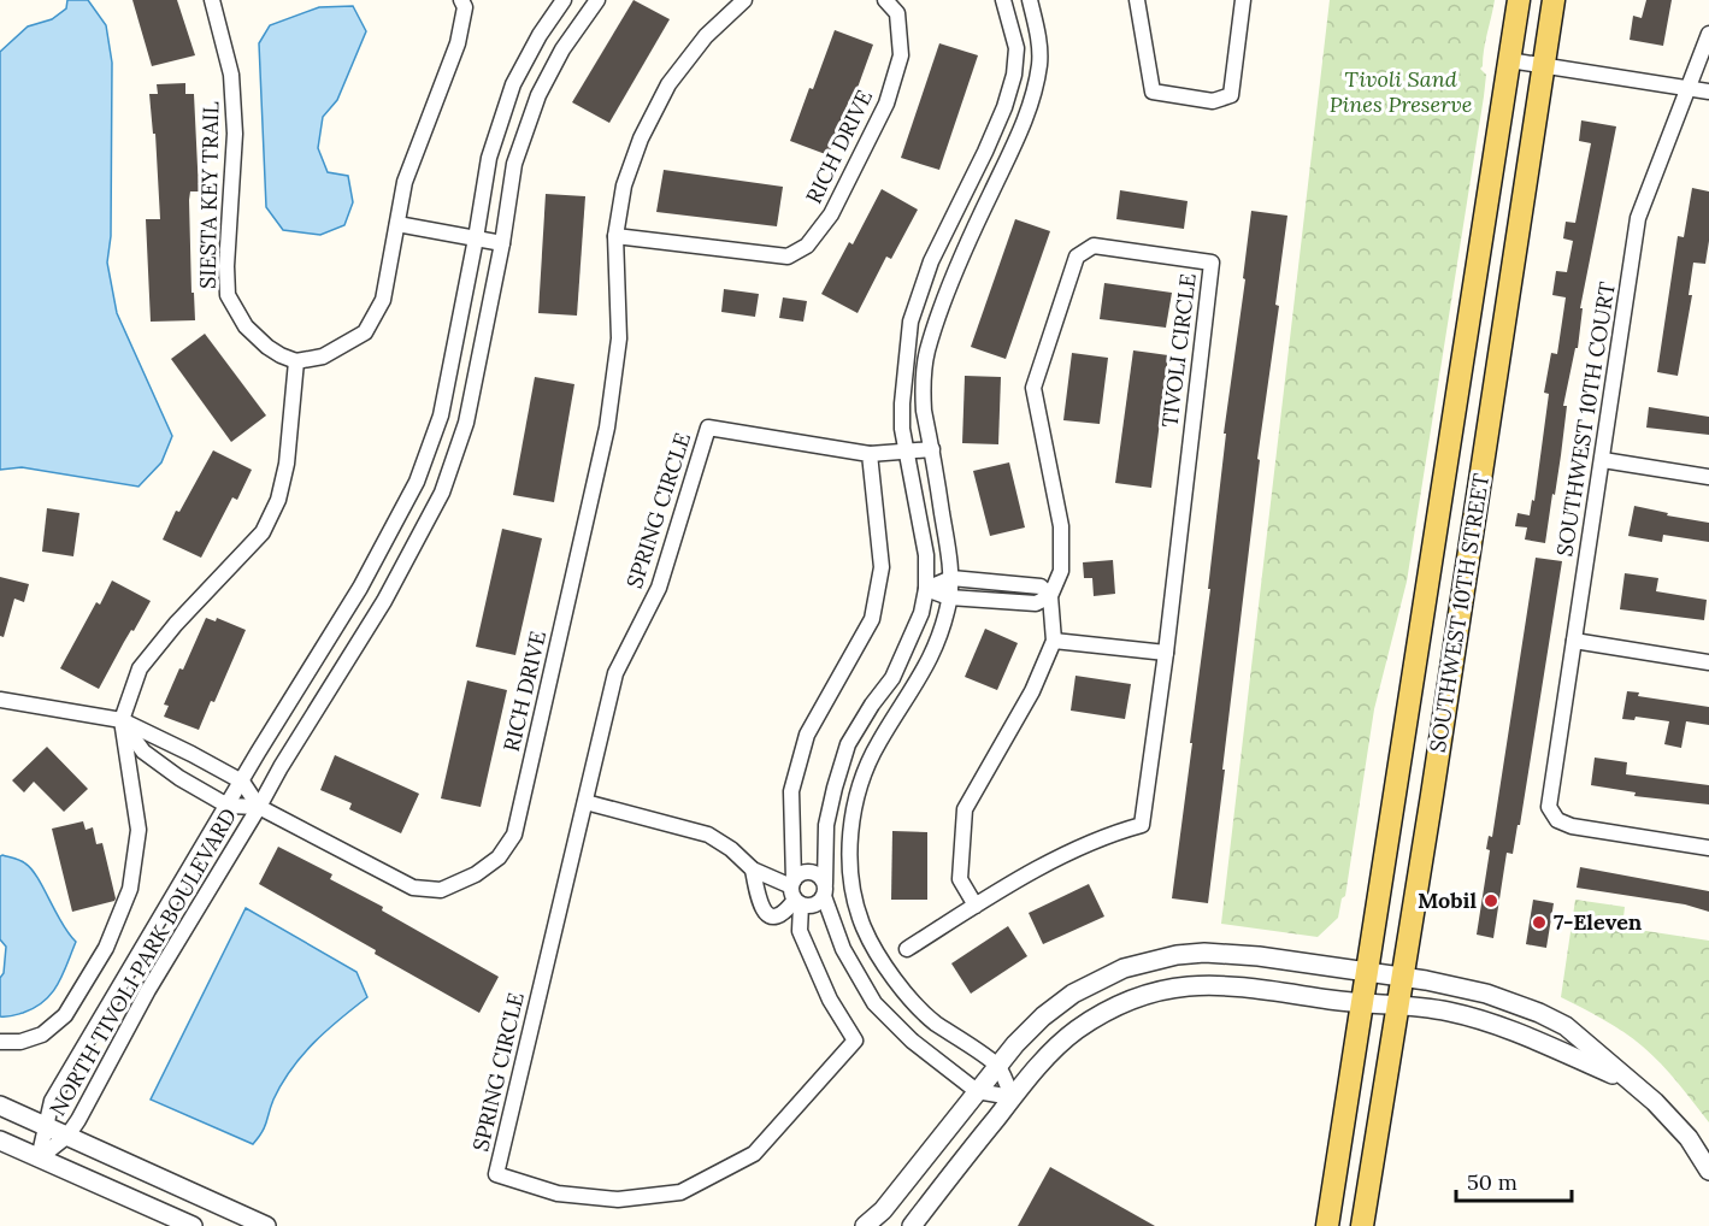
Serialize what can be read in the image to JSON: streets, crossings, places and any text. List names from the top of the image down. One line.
{"streets":{"main road":["SOUTHWEST 10TH STREET"],"street":["RICH DRIVE","SIESTA KEY TRAIL","TIVOLI CIRCLE","SOUTHWEST 10TH COURT","SPRING CIRCLE","NORTH TIVOLI PARK BOULEVARD"]},"crossings":[["RICH DRIVE","NORTH TIVOLI PARK BOULEVARD"]],"parks":["Tivoli Sand Pines Preserve"],"places":["Mobil","7-Eleven"],"scale_bar":"50 m"}
